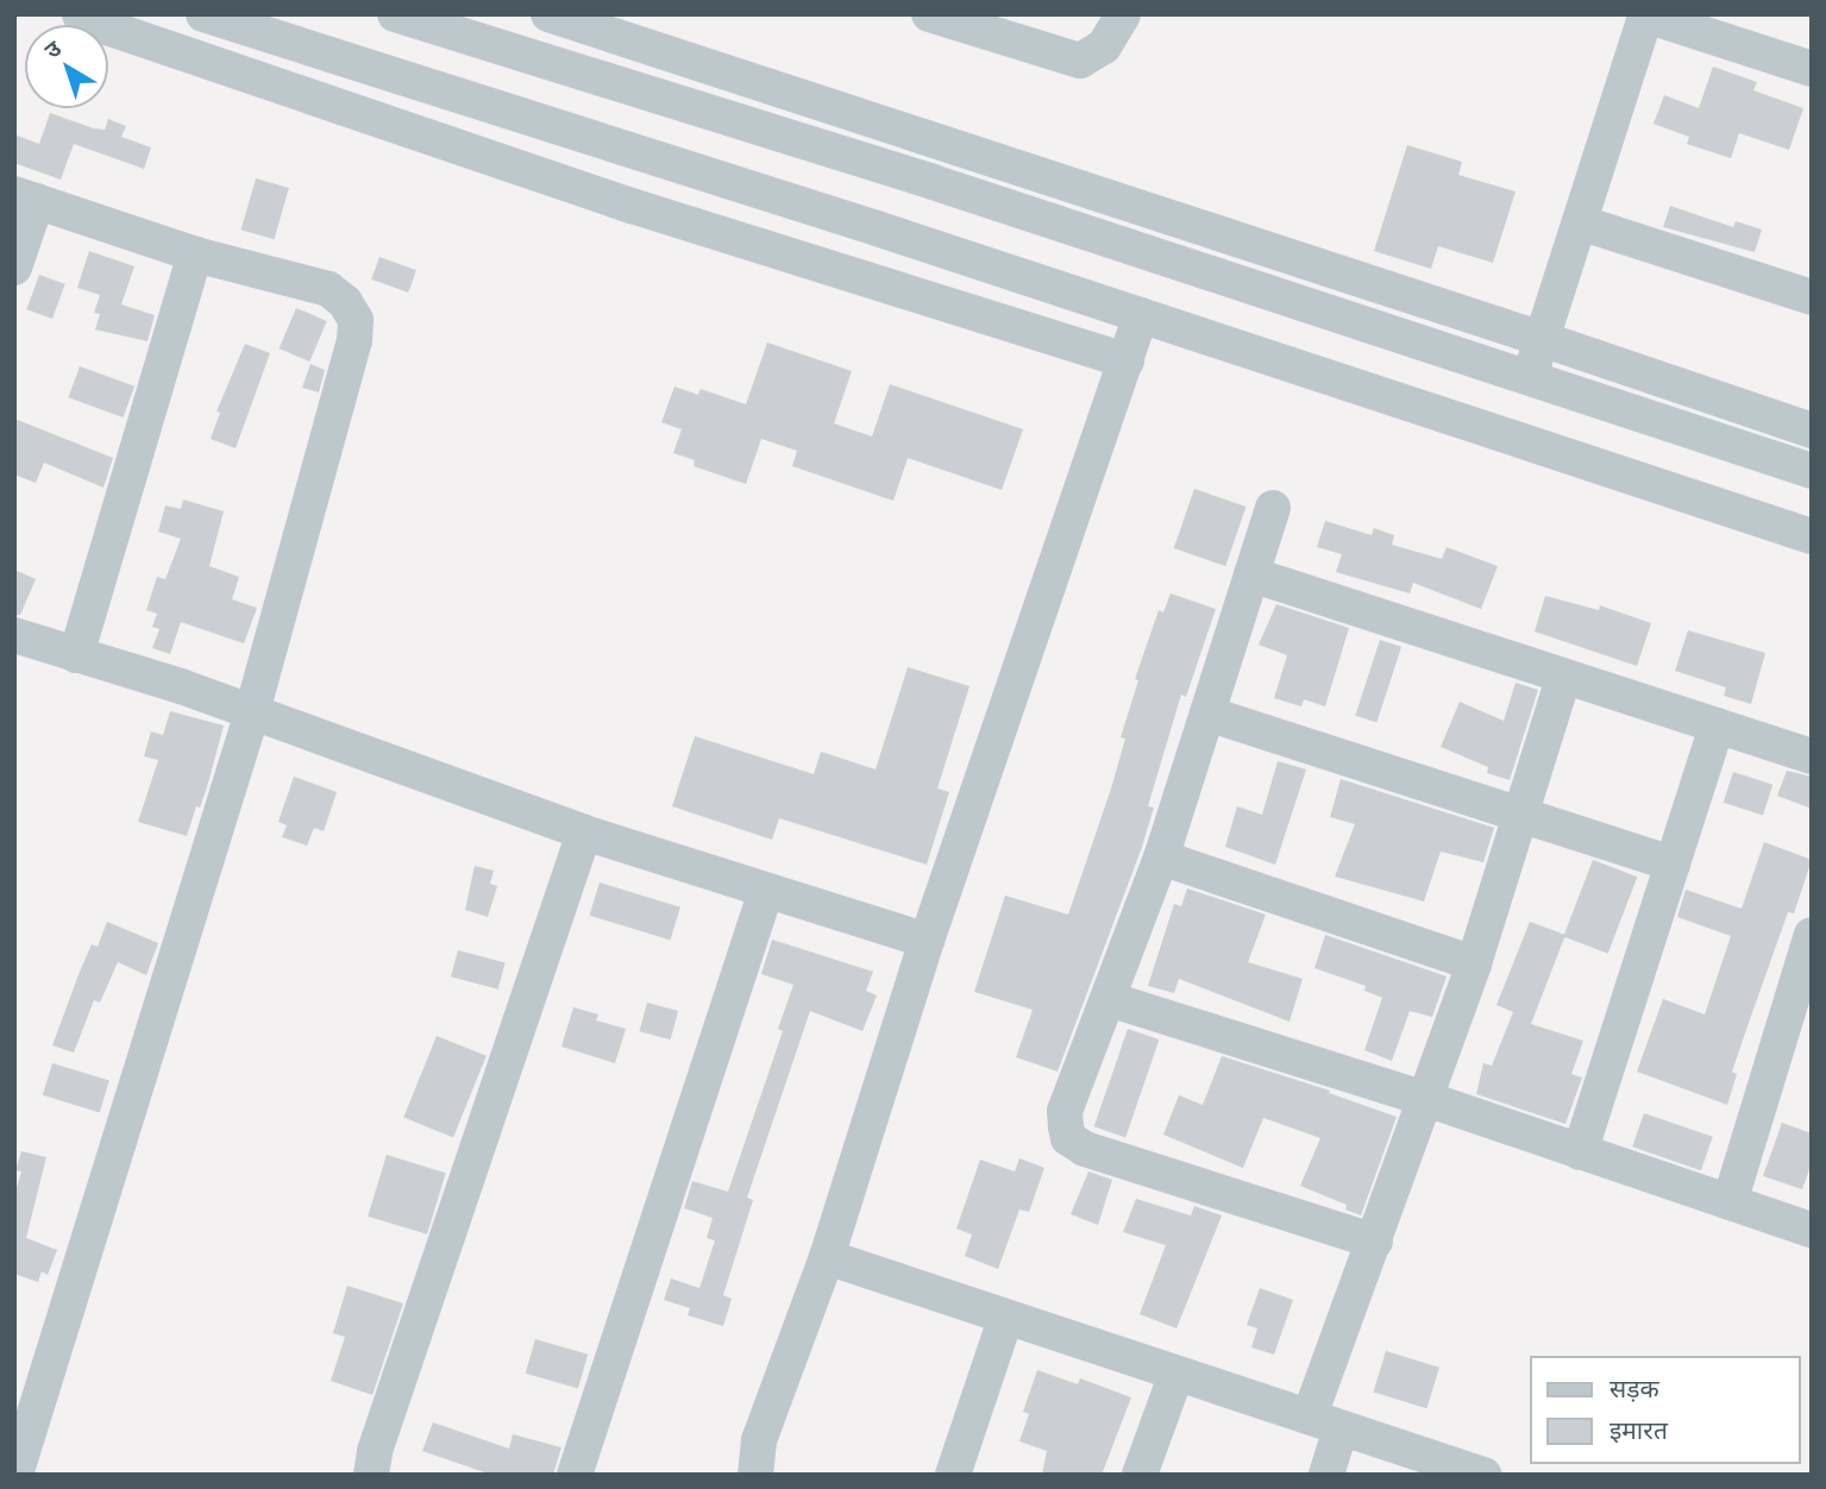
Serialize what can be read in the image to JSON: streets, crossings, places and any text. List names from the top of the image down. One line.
{"legend":["सड़क","इमारत"],"north":"top left"}
